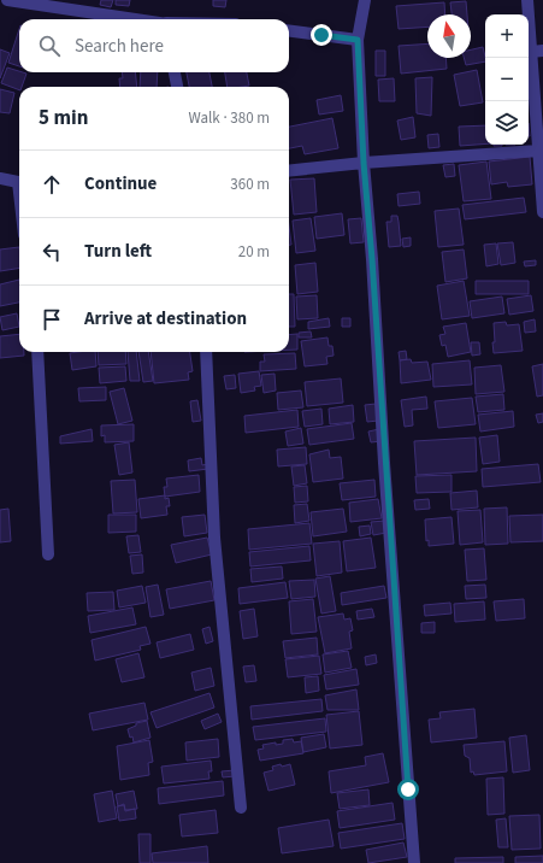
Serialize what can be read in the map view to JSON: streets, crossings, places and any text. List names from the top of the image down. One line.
{"north":"top","page":{"map_buttons":["+","−"],"search":"Search here","heading":["5 min","Walk · 380 m"],"list":[["Continue","360 m"],["Turn left","20 m"],"Arrive at destination"]}}
